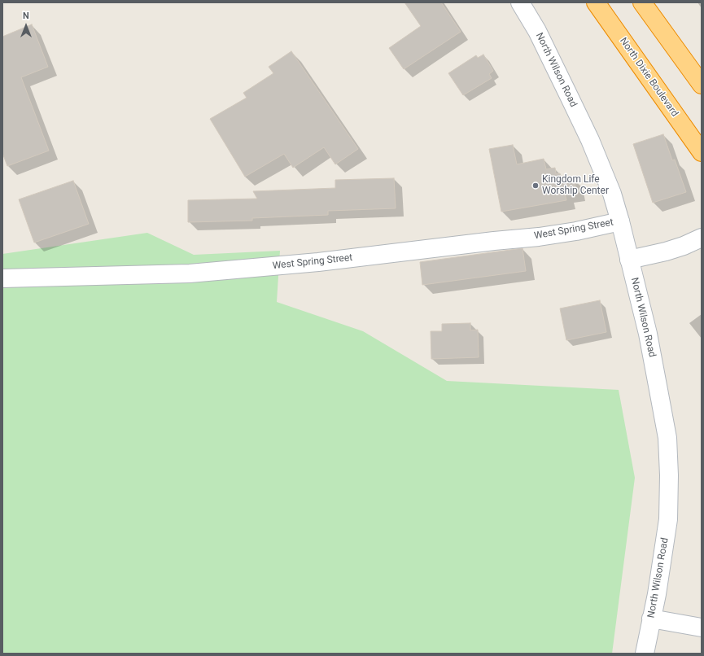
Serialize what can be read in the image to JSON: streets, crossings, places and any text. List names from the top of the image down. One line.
{"streets":{"highway":["North Dixie Boulevard"],"street":["North Wilson Road","West Spring Street"]},"crossings":[["North Wilson Road","West Spring Street"]],"places":["Kingdom Life Worship Center"],"north":"top"}
